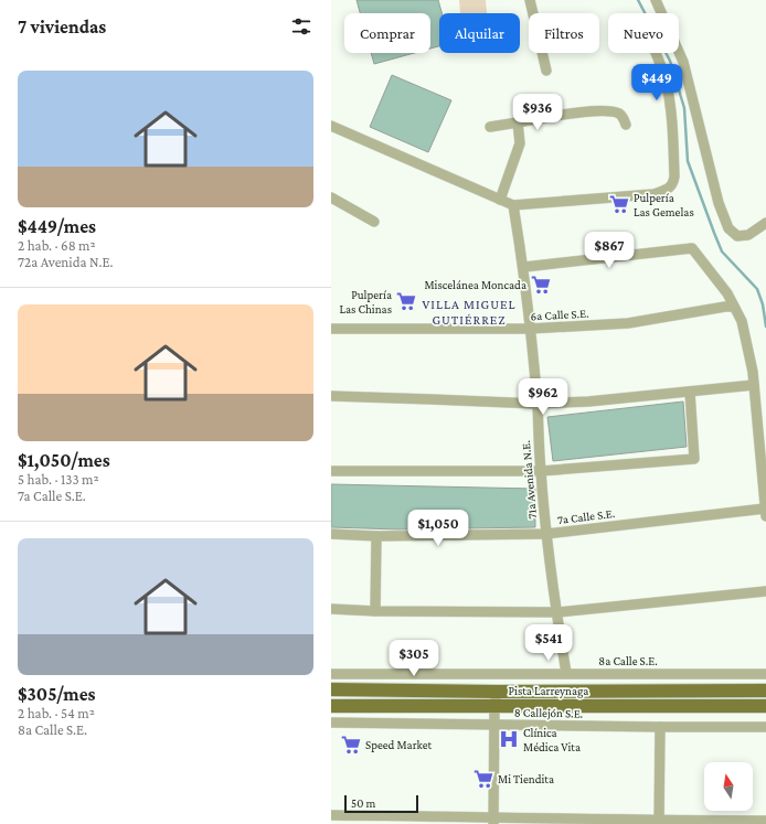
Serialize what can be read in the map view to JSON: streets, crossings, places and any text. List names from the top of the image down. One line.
{"streets":{"main road":["Pista Larreynaga"],"street":["6a Calle S.E.","71a Avenida N.E.","7a Calle S.E.","8a Calle S.E.","8 Callejón S.E."]},"crossings":[["6a Calle S.E.","71a Avenida N.E."],["71a Avenida N.E.","7a Calle S.E."],["71a Avenida N.E.","8a Calle S.E."]],"districts":["VILLA MIGUEL GUTIÉRREZ"],"places":{"supermarket":["Pulpería Las Gemelas","Miscelánea Moncada","Pulpería Las Chinas","Speed Market","Mi Tiendita"],"hospital":["Clínica Médica Vita"]},"scale_bar":"50 m","north":"top","page":{"heading":"7 viviendas","chip":["Comprar","Alquilar","Filtros","Nuevo"],"list":[{"name":"$449/mes","note":"2 hab. · 68 m² · 72a Avenida N.E."},{"name":"$1,050/mes","note":"5 hab. · 133 m² · 7a Calle S.E."},{"name":"$305/mes","note":"2 hab. · 54 m² · 8a Calle S.E."}],"price":["$449","$936","$867","$962","$1,050","$541","$305"],"scale":"50 m"}}
